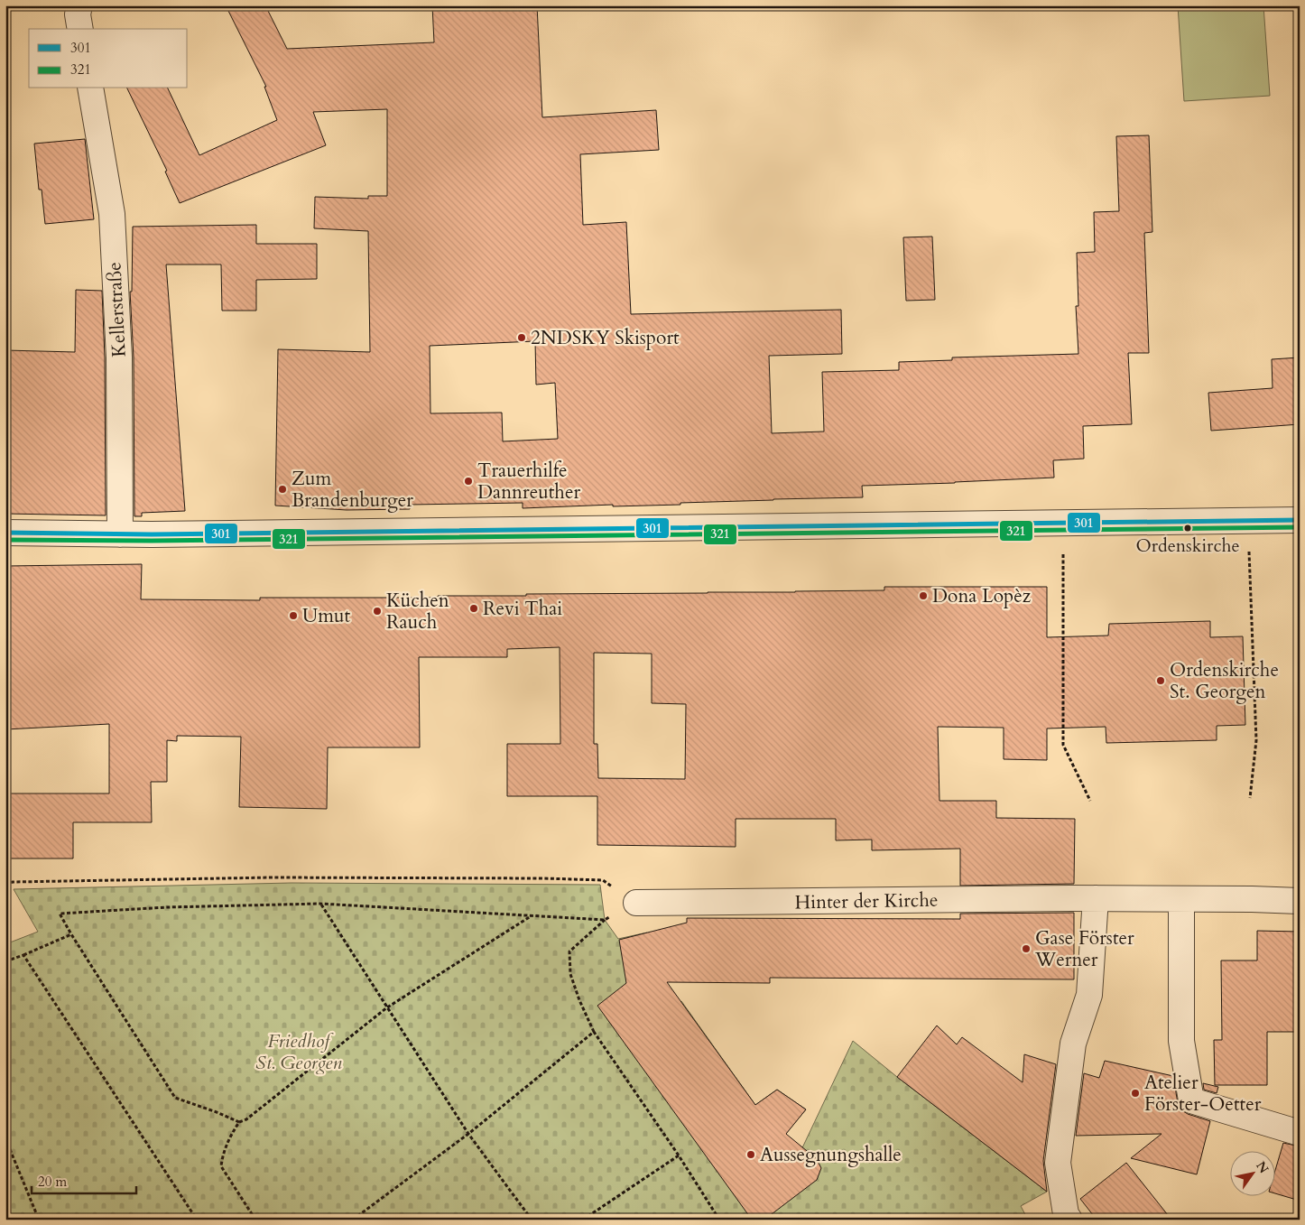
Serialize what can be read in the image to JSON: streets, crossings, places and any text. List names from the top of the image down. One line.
{"streets":{"street":["Kellerstraße","Hinter der Kirche"]},"parks":["Friedhof St. Georgen"],"places":["2NDSKY Skisport","Trauerhilfe Dannreuther","Zum Brandenburger","Ordenskirche","Dona Lopèz","Revi Thai","Küchen Rauch","Umut","Ordenskirche St. Georgen","Gase Förster Werner","Atelier Förster-Oetter","Aussegnungshalle"],"lines":["transit line 301","transit line 321"],"legend":["301","321"],"scale_bar":"20 m","north":"top right"}
